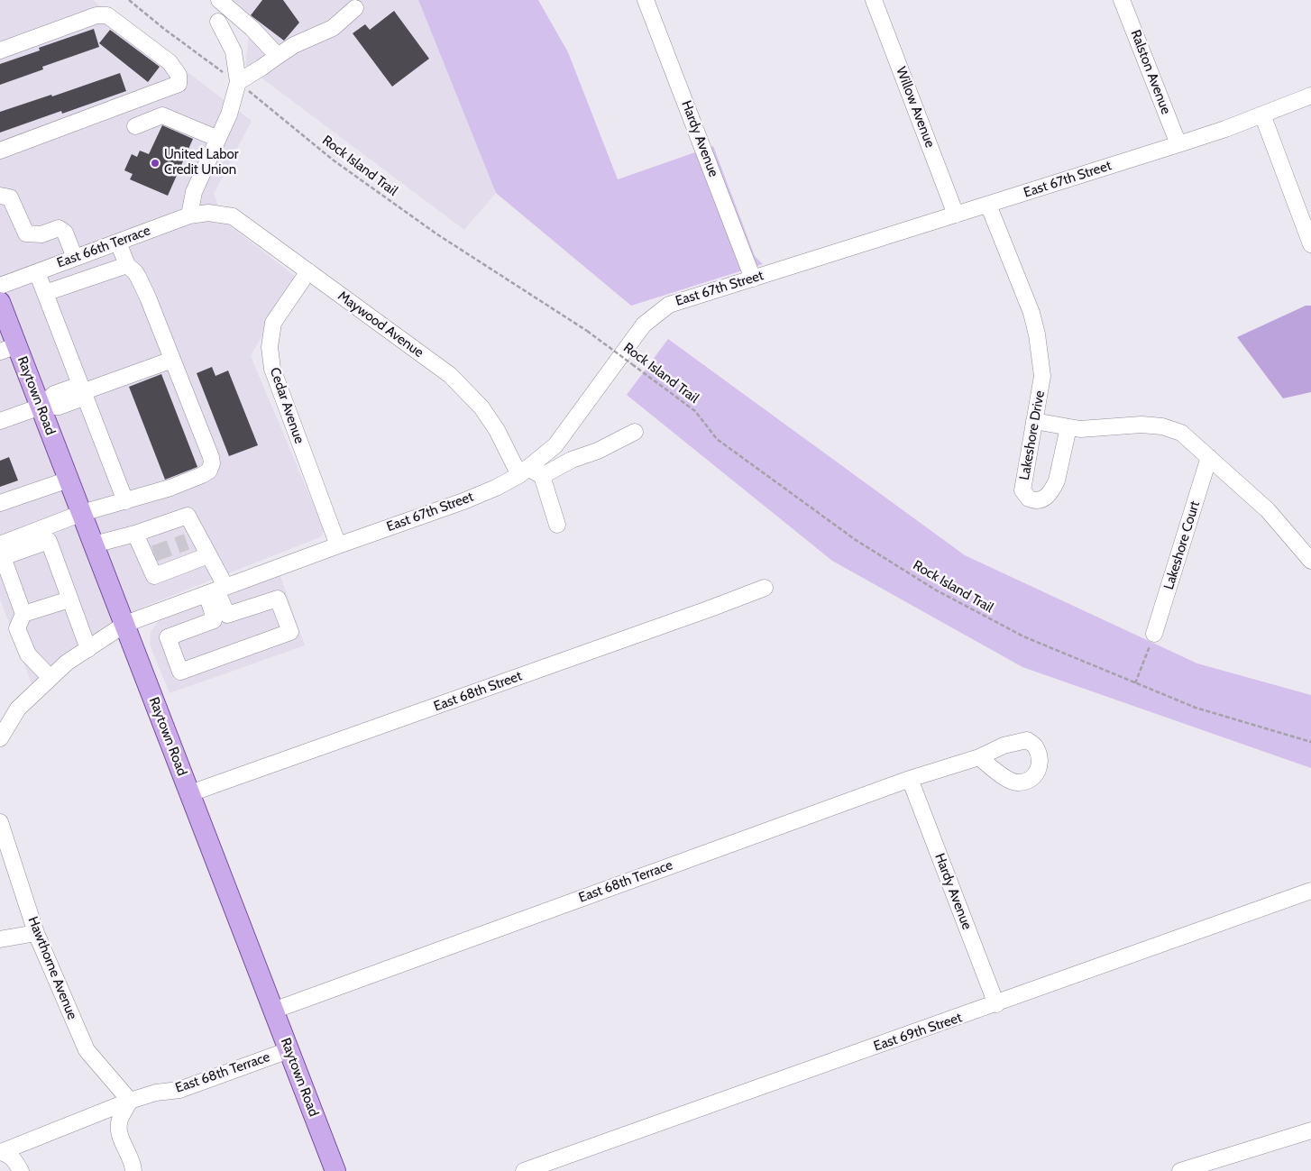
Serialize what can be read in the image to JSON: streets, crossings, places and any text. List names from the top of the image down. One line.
{"streets":{"main road":["Raytown Road"],"street":["Ralston Avenue","Willow Avenue","Hardy Avenue","East 67th Street","East 66th Terrace","Maywood Avenue","Cedar Avenue","Lakeshore Drive","Lakeshore Court","East 68th Street","East 68th Terrace","Hawthorne Avenue","East 69th Street"],"path":["Rock Island Trail"]},"crossings":[["Ralston Avenue","East 67th Street"],["Willow Avenue","East 67th Street"],["Hardy Avenue","East 67th Street"],["Hardy Avenue","East 68th Terrace"],["Hardy Avenue","East 69th Street"],["East 67th Street","Maywood Avenue"],["East 67th Street","Raytown Road"],["East 67th Street","Cedar Avenue"],["East 67th Street","Lakeshore Drive"],["East 66th Terrace","Maywood Avenue"],["Maywood Avenue","Cedar Avenue"],["Raytown Road","East 68th Street"],["Raytown Road","East 68th Terrace"],["East 68th Terrace","Hawthorne Avenue"]],"places":["United Labor Credit Union"]}
